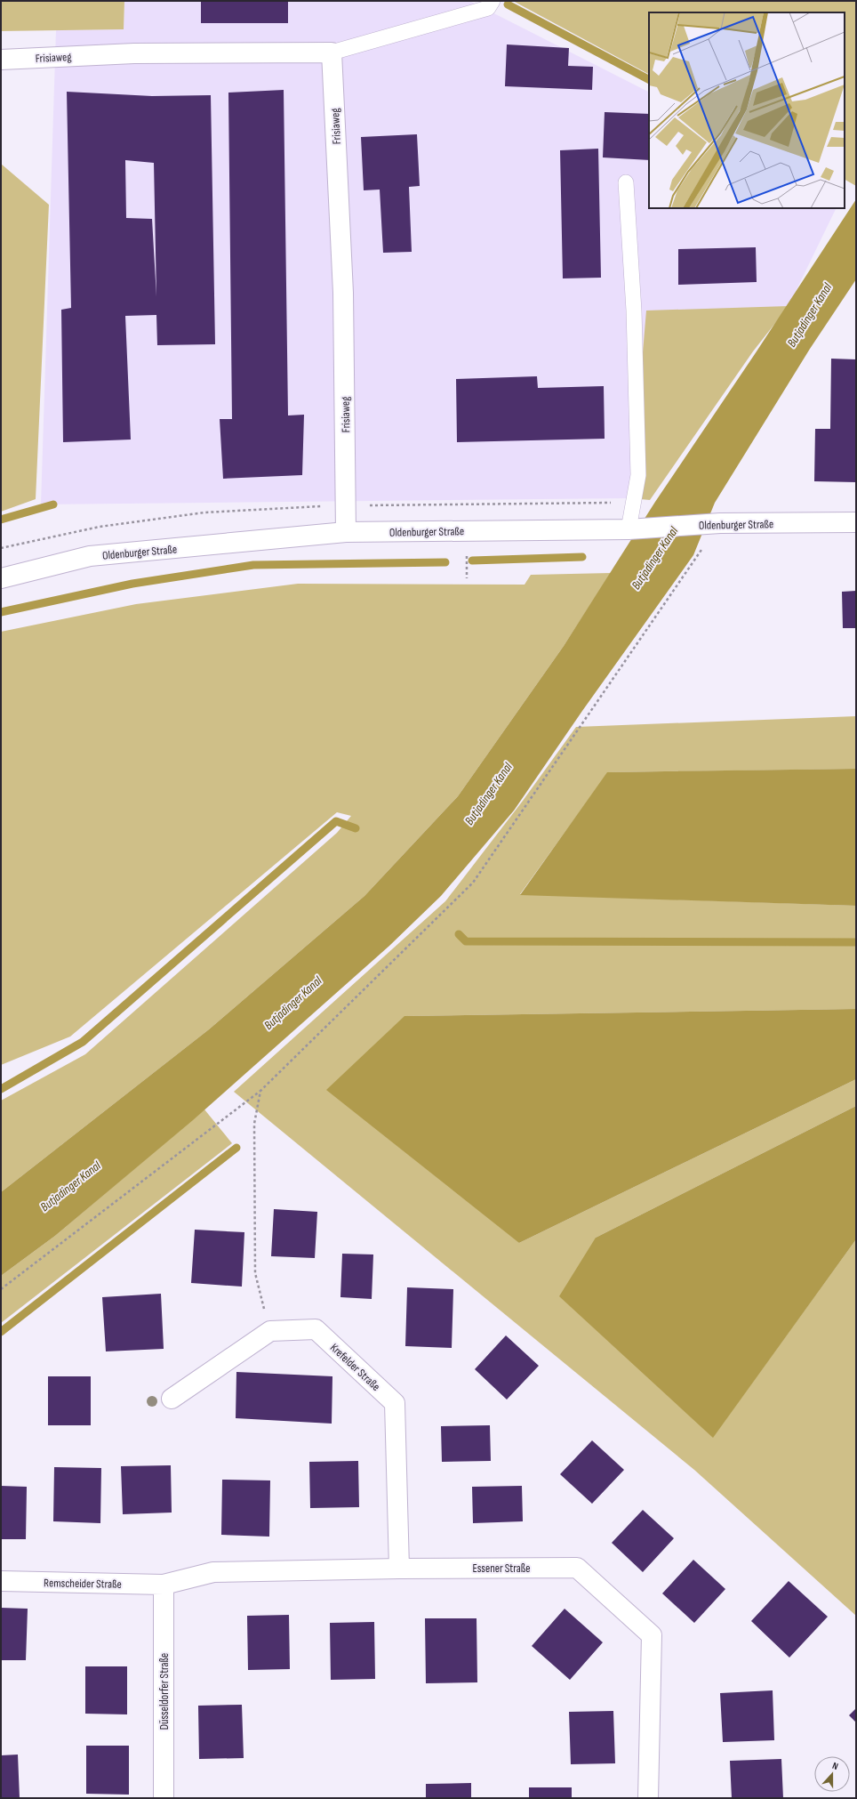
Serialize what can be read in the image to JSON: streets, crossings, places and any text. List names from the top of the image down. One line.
{"streets":{"street":["Frisiaweg","Oldenburger Straße","Krefelder Straße","Essener Straße","Remscheider Straße","Düsseldorfer Straße"]},"crossings":[["Frisiaweg","Oldenburger Straße"],["Krefelder Straße","Essener Straße"],["Essener Straße","Remscheider Straße"],["Essener Straße","Düsseldorfer Straße"],["Remscheider Straße","Düsseldorfer Straße"]],"water":["Butjadinger Kanal"],"north":"top"}
